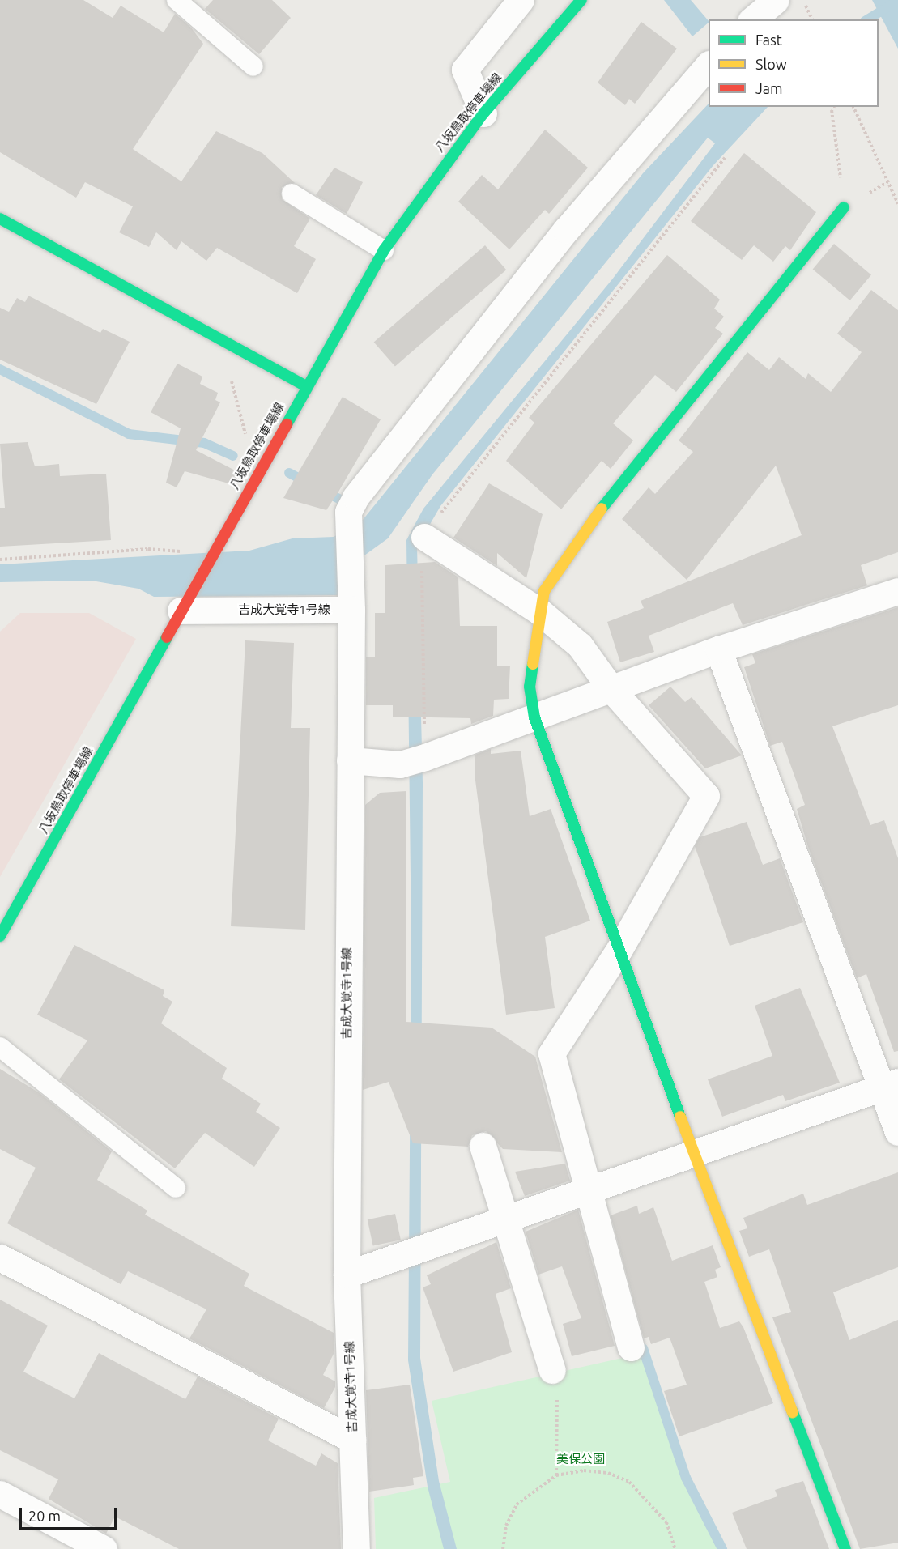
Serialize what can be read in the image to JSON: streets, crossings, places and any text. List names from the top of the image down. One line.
{"streets":{"street":["八坂鳥取停車場線","吉成大覚寺1号線"]},"crossings":[["八坂鳥取停車場線","吉成大覚寺1号線"]],"parks":["美保公園"],"legend":["Fast","Slow","Jam"],"scale_bar":"20 m"}
